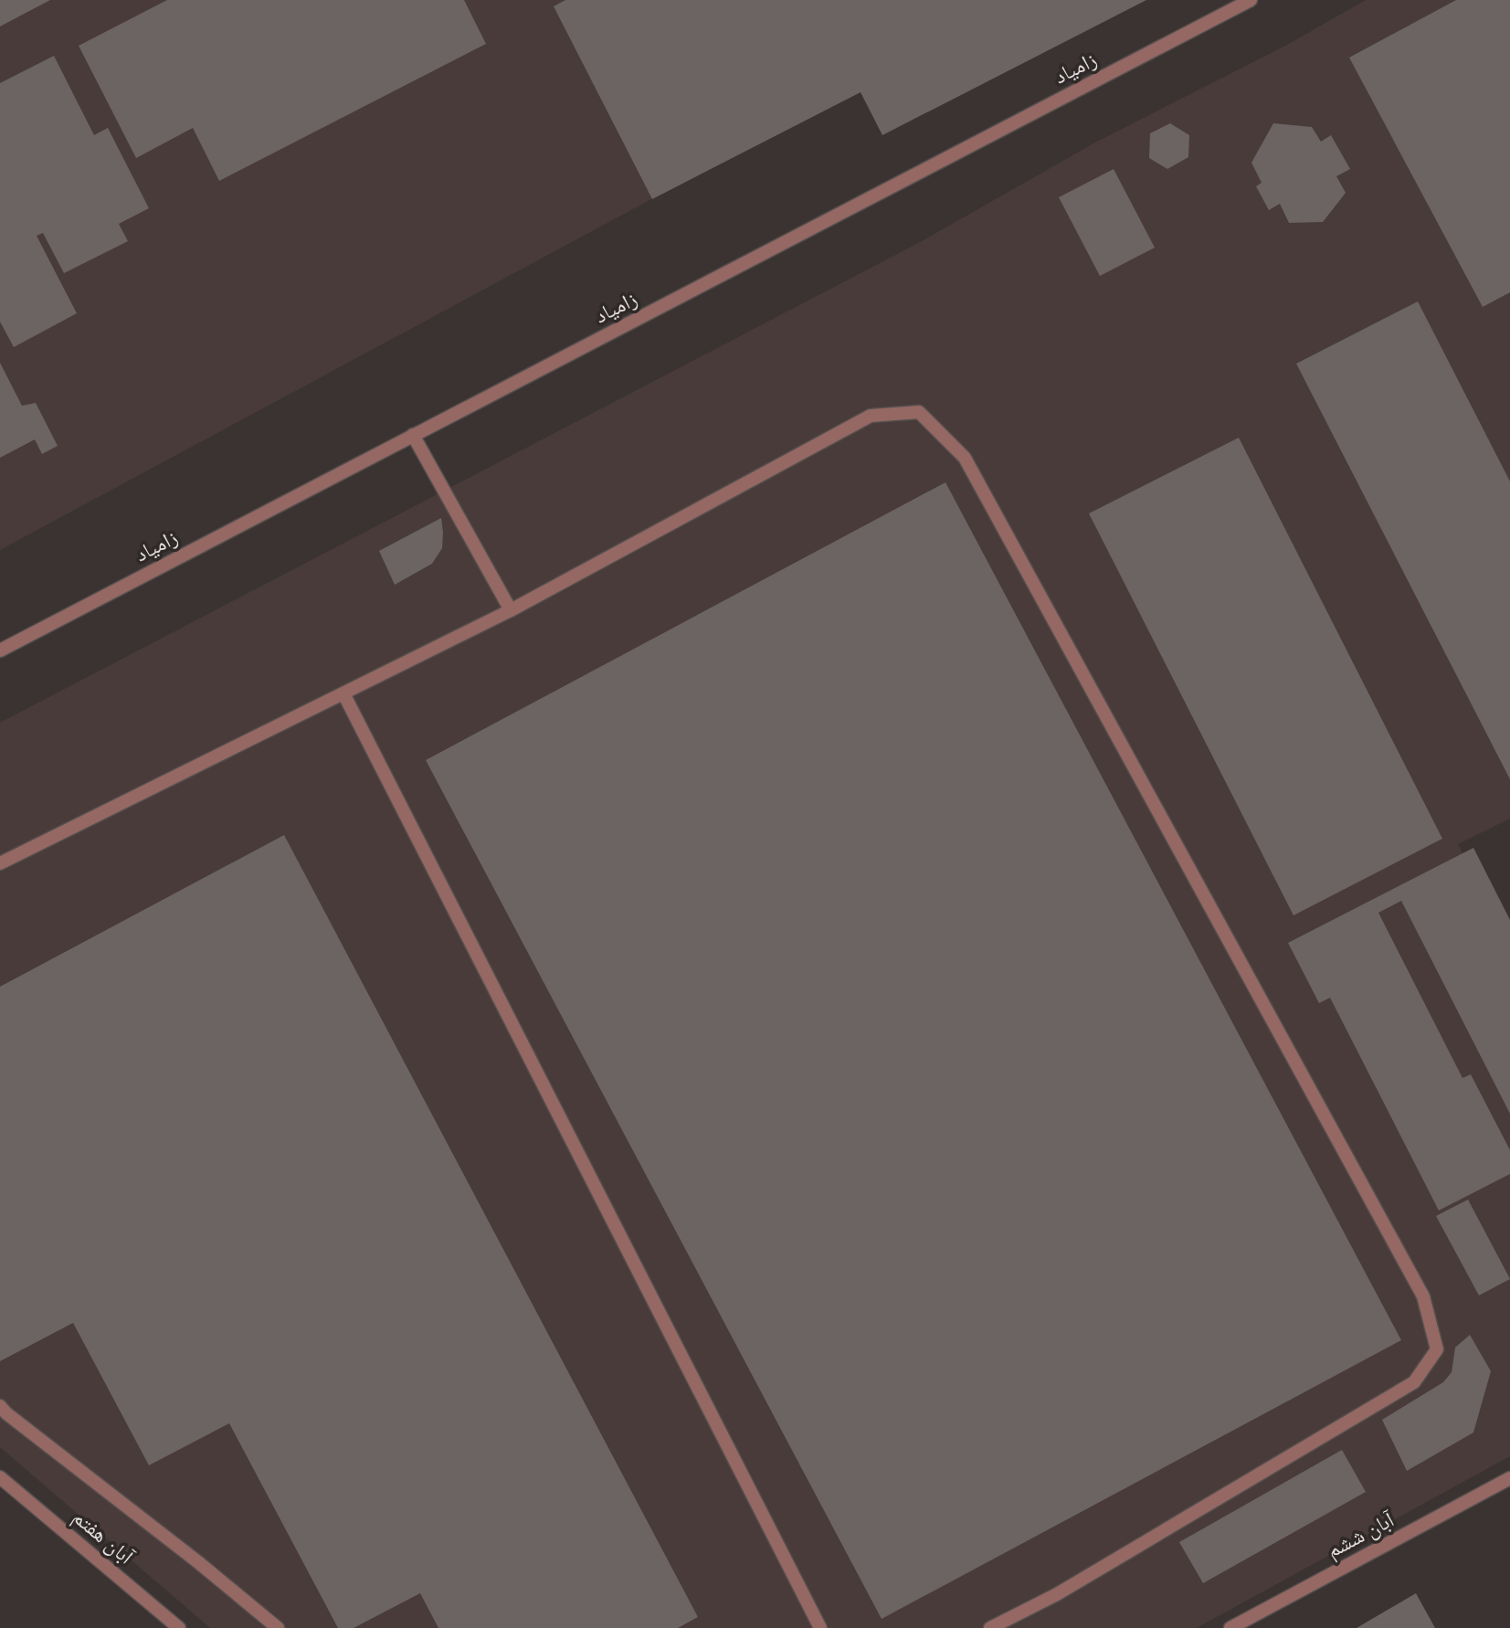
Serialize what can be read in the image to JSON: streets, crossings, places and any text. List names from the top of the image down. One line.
{"streets":{"street":["زامیاد","آبان ششم","آبان هفتم"]}}
